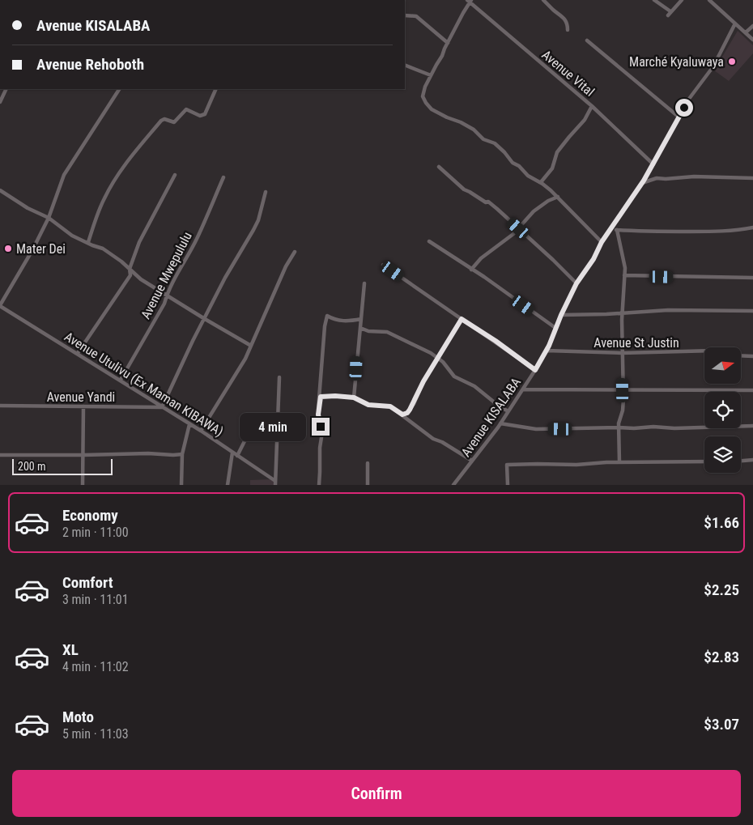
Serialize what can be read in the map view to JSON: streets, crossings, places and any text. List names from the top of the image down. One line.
{"streets":{"street":["Avenue Vital","Avenue Mwepululu","Avenue St Justin","Avenue Utulivu (Ex Maman KIBAWA)","Avenue Yandi","Avenue KISALABA"]},"crossings":[["Avenue Vital","Avenue KISALABA"],["Avenue Mwepululu","Avenue Utulivu (Ex Maman KIBAWA)"],["Avenue St Justin","Avenue KISALABA"],["Avenue Utulivu (Ex Maman KIBAWA)","Avenue Yandi"]],"places":["Marché Kyaluwaya","Mater Dei"],"scale_bar":"200 m","north":"right","page":{"banner":["Avenue KISALABA","Avenue Rehoboth"],"bubble":"4 min","scale":"200 m","list":[{"name":"Economy","note":"2 min · 11:00","value":"$1.66"},{"name":"Comfort","note":"3 min · 11:01","value":"$2.25"},{"name":"XL","note":"4 min · 11:02","value":"$2.83"},{"name":"Moto","note":"5 min · 11:03","value":"$3.07"}],"buttons":"Confirm"}}
